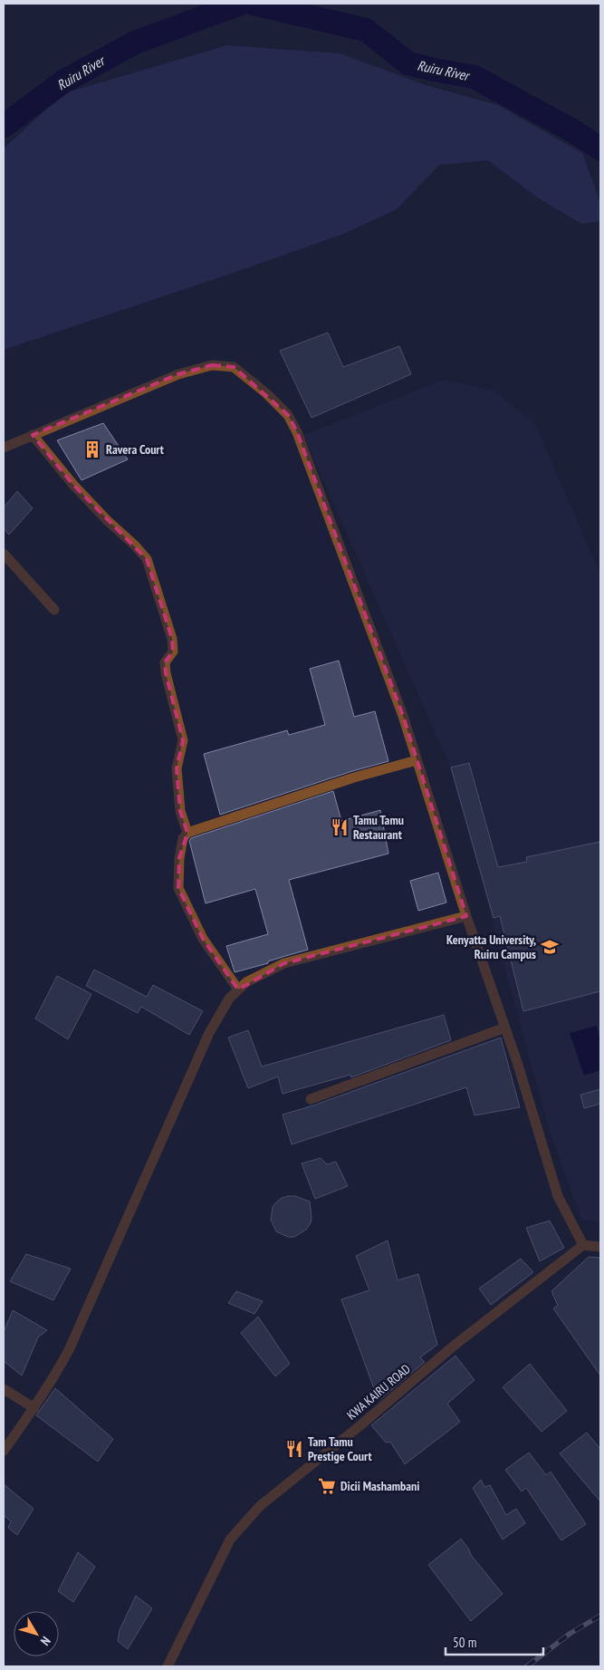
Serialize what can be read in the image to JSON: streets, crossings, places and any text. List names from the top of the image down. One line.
{"streets":{"street":["KWA KAIRU ROAD"]},"water":["Ruiru River"],"places":{"building":["Ravera Court"],"restaurant":["Tamu Tamu Restaurant","Tam Tamu Prestige Court"],"school or university":["Kenyatta University, Ruiru Campus"],"supermarket":["Dicii Mashambani"]},"scale_bar":"50 m","north":"bottom right"}
